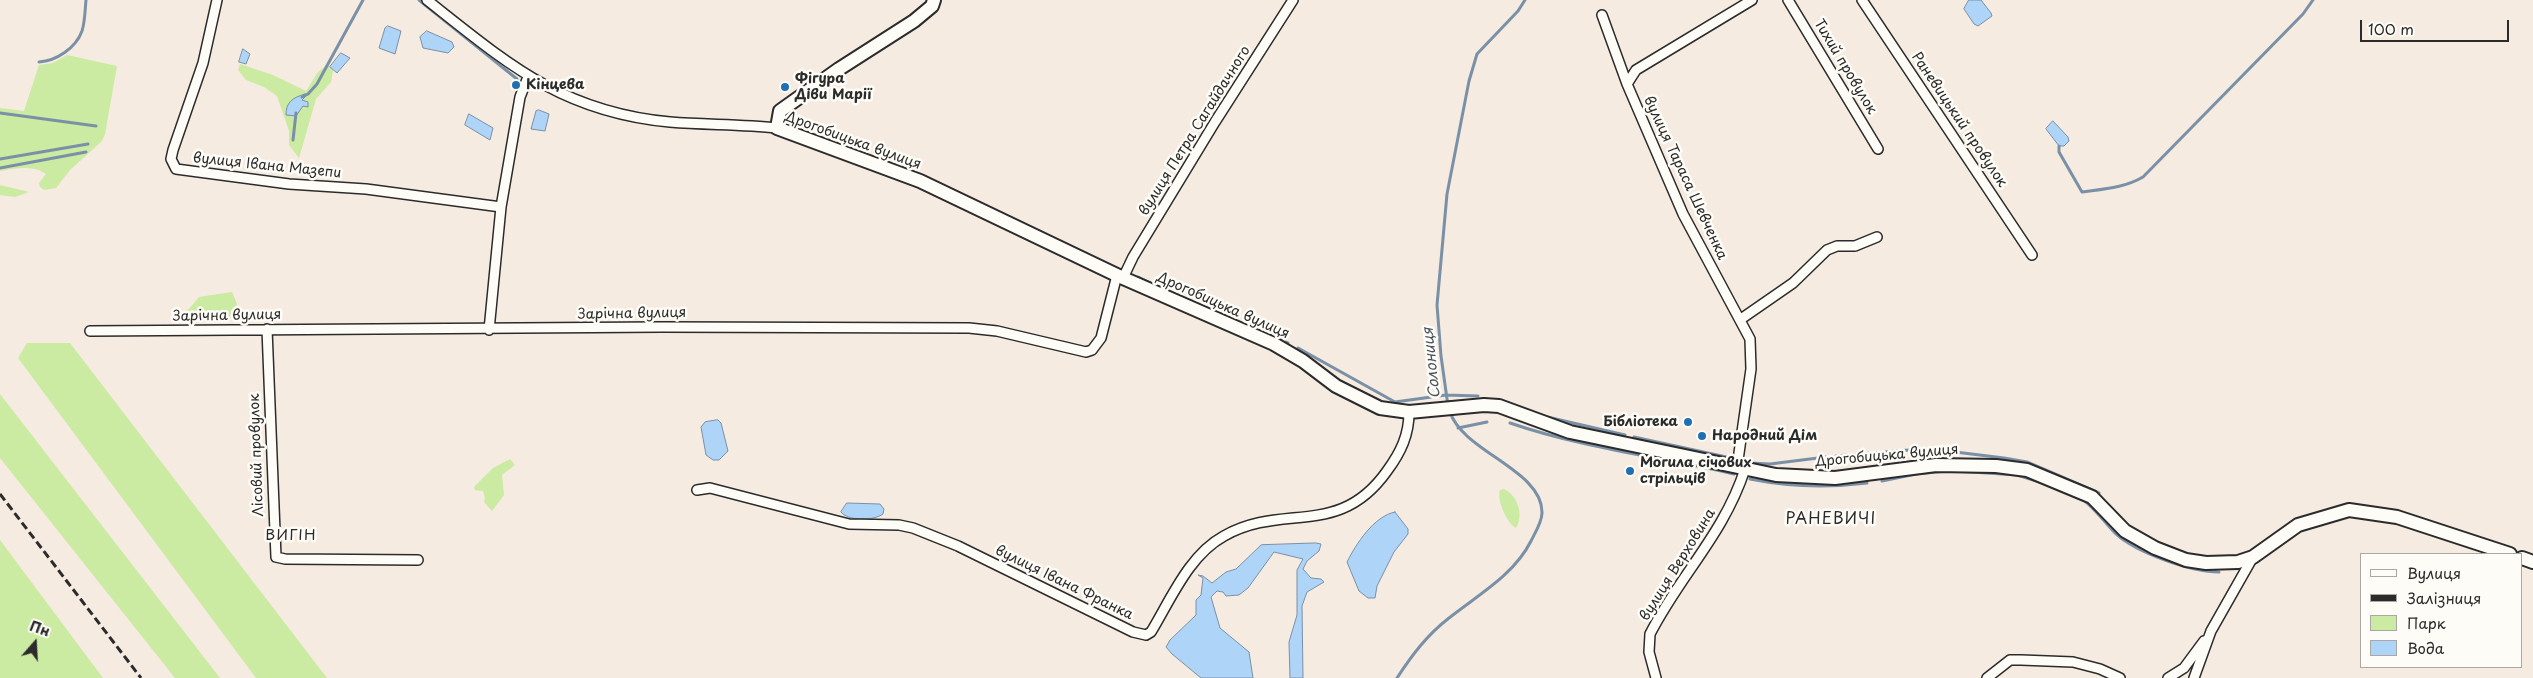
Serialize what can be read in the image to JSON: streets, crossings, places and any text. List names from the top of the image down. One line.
{"streets":{"street":["Тихий провулок","Раневицький провулок","вулиця Петра Сагайдачного","Дрогобицька вулиця","вулиця Івана Мазепи","вулиця Тараса Шевченка","Зарічна вулиця","Лісовий провулок","вулиця Верховина","вулиця Івана Франка"]},"crossings":[["вулиця Петра Сагайдачного","Дрогобицька вулиця"],["вулиця Петра Сагайдачного","Зарічна вулиця"],["Дрогобицька вулиця","вулиця Тараса Шевченка"],["Дрогобицька вулиця","Зарічна вулиця"],["Дрогобицька вулиця","вулиця Верховина"],["Дрогобицька вулиця","вулиця Івана Франка"],["вулиця Тараса Шевченка","вулиця Верховина"],["Зарічна вулиця","Лісовий провулок"]],"districts":["РАНЕВИЧІ","ВИГІН"],"water":["Солониця"],"places":["Кінцева","Фігура Діви Марії","Бібліотека","Народний Дім","Могила січових стрільців"],"legend":["Вулиця","Залізниця","Парк","Вода"],"scale_bar":"100 m","north":"top"}
